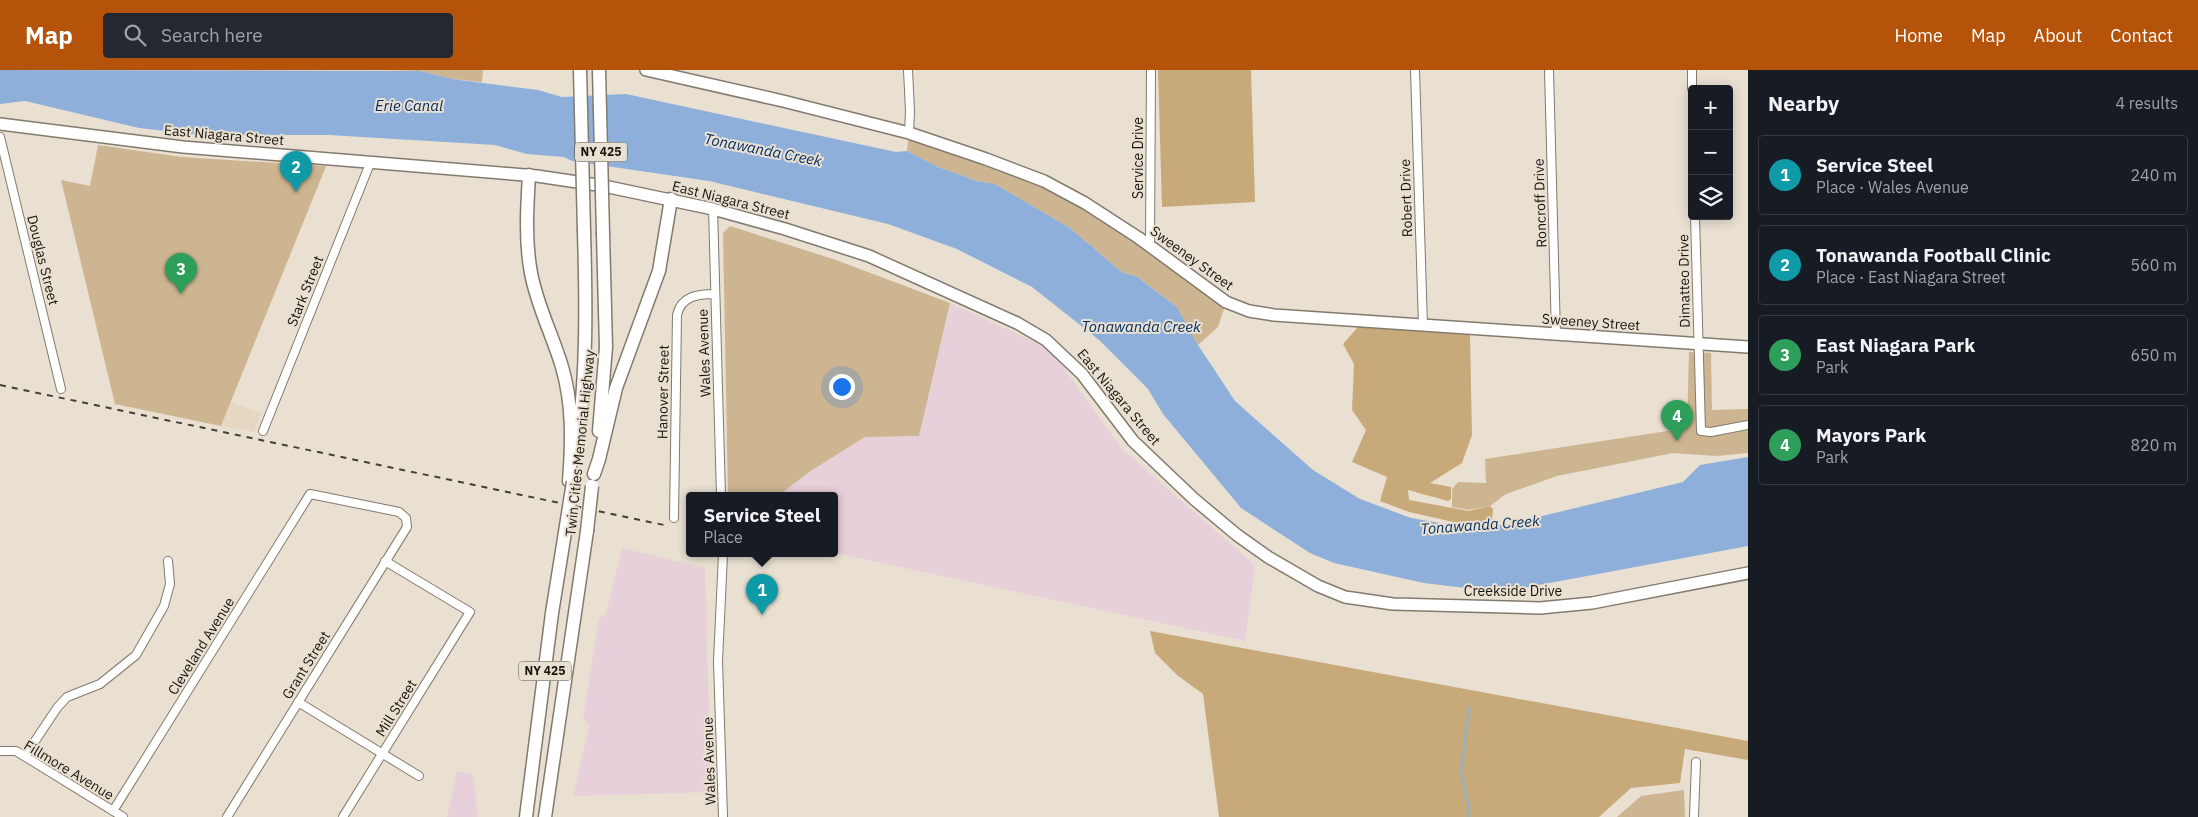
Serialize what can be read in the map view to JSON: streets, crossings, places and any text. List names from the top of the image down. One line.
{"streets":{"main road":["NY 425","Twin Cities Memorial Highway"],"street":["East Niagara Street","Service Drive","Robert Drive","Roncroff Drive","Sweeney Street","Douglas Street","Dimatteo Drive","Stark Street","Wales Avenue","Hanover Street","Creekside Drive","Cleveland Avenue","Grant Street","Mill Street","Fillmore Avenue"]},"crossings":[["East Niagara Street","Stark Street"],["East Niagara Street","Wales Avenue"],["East Niagara Street","Creekside Drive"],["Service Drive","Sweeney Street"],["Robert Drive","Sweeney Street"],["Roncroff Drive","Sweeney Street"],["Sweeney Street","Dimatteo Drive"],["Wales Avenue","Hanover Street"],["Cleveland Avenue","Grant Street"],["Cleveland Avenue","Fillmore Avenue"],["Grant Street","Mill Street"]],"water":["Erie Canal","Tonawanda Creek"],"page":{"header":"Map","search":"Search here","nav":["Home","Map","About","Contact"],"heading":["Nearby","4 results"],"map_buttons":["+","−"],"list":[{"mark":"1","name":"Service Steel","note":"Place · Wales Avenue","value":"240 m"},{"mark":"2","name":"Tonawanda Football Clinic","note":"Place · East Niagara Street","value":"560 m"},{"mark":"3","name":"East Niagara Park","note":"Park","value":"650 m"},{"mark":"4","name":"Mayors Park","note":"Park","value":"820 m"}],"pins":["2","3","4","1"],"popup":["Service Steel","Place"]}}
